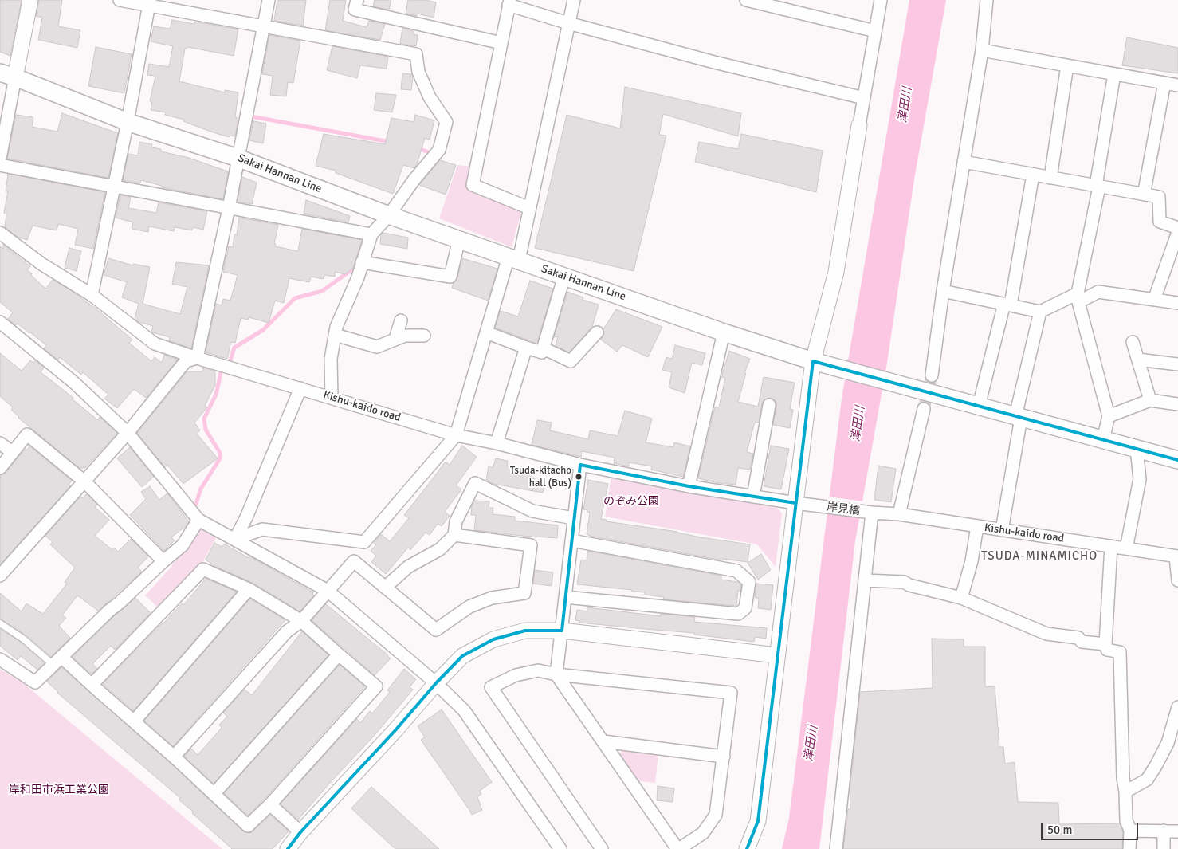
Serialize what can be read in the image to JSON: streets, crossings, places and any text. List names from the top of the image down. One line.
{"streets":{"main road":["Sakai Hannan Line"],"street":["Kishu-kaido road","岸見橋"]},"crossings":[["Kishu-kaido road","岸見橋"]],"districts":["TSUDA-MINAMICHO"],"water":["津田川"],"parks":["のぞみ公園","岸和田市浜工業公園"],"places":["Tsuda-kitacho hall (Bus)"],"scale_bar":"50 m"}
